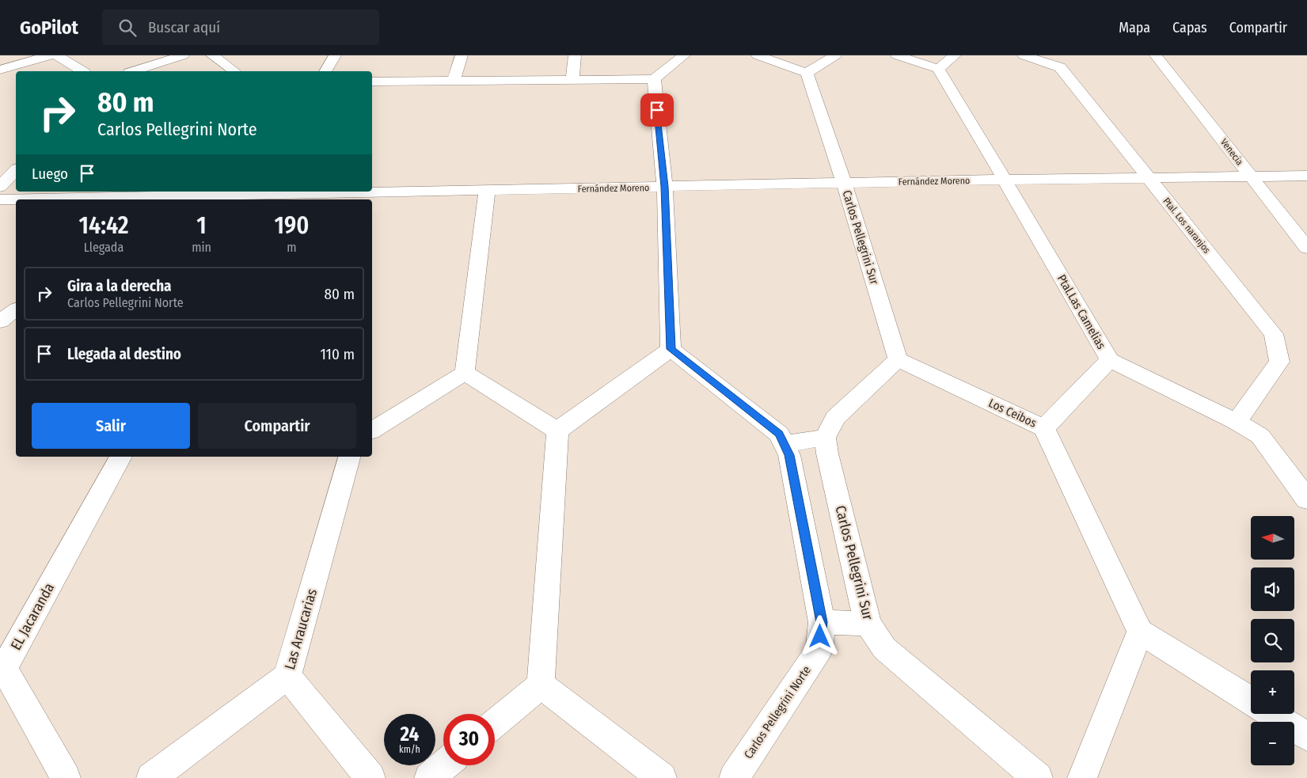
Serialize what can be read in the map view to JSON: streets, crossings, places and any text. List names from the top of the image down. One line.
{"streets":{"street":["Venecia","Fernández Moreno","Ptal. Los naranjos","Carlos Pellegrini Sur","Ptal.Las Camelias","Los Ceibos","EL Jacaranda","Las Araucarias","Carlos Pellegrini Norte"]},"crossings":[["Venecia","Fernández Moreno"],["Fernández Moreno","Ptal. Los naranjos"],["Fernández Moreno","Carlos Pellegrini Sur"],["Fernández Moreno","Ptal.Las Camelias"],["Ptal. Los naranjos","Ptal.Las Camelias"],["Carlos Pellegrini Sur","Los Ceibos"]],"north":"left","page":{"header":"GoPilot","search":"Buscar aquí","nav":["Mapa","Capas","Compartir"],"turn":["80 m","Carlos Pellegrini Norte"],"then":"Luego","eta":["14:42","Llegada","1","min","190","m"],"list":[{"name":"Gira a la derecha","note":"Carlos Pellegrini Norte","value":"80 m"},{"name":"Llegada al destino","value":"110 m"}],"buttons":["Salir","Compartir"],"map_buttons":["+","−"],"speed":"24 km/h","limit":"30"}}
